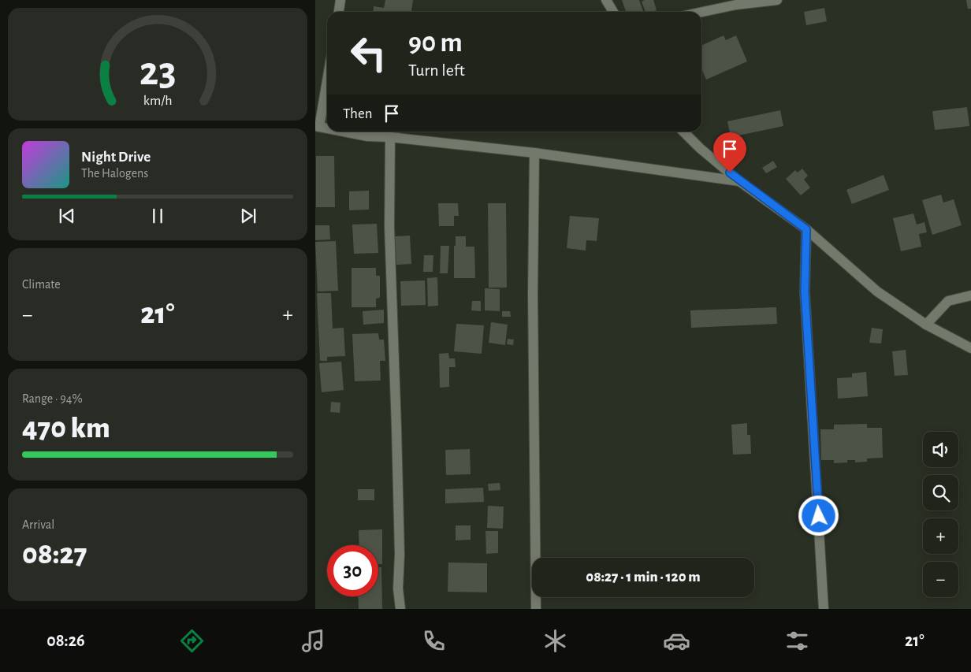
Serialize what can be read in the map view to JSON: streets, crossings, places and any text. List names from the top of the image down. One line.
{"page":{"turn":["90 m","Turn left"],"then":"Then","song":["Night Drive","The Halogens"],"tile":["Climate",["Range · 94%","470 km"],["Arrival","08:27"]],"heat":["−","21°","+"],"map_buttons":["+","−"],"limit":"30","trip":"08:27 · 1 min · 120 m","tabs":["08:26","21°"],"gauge":["23","km/h"]}}
